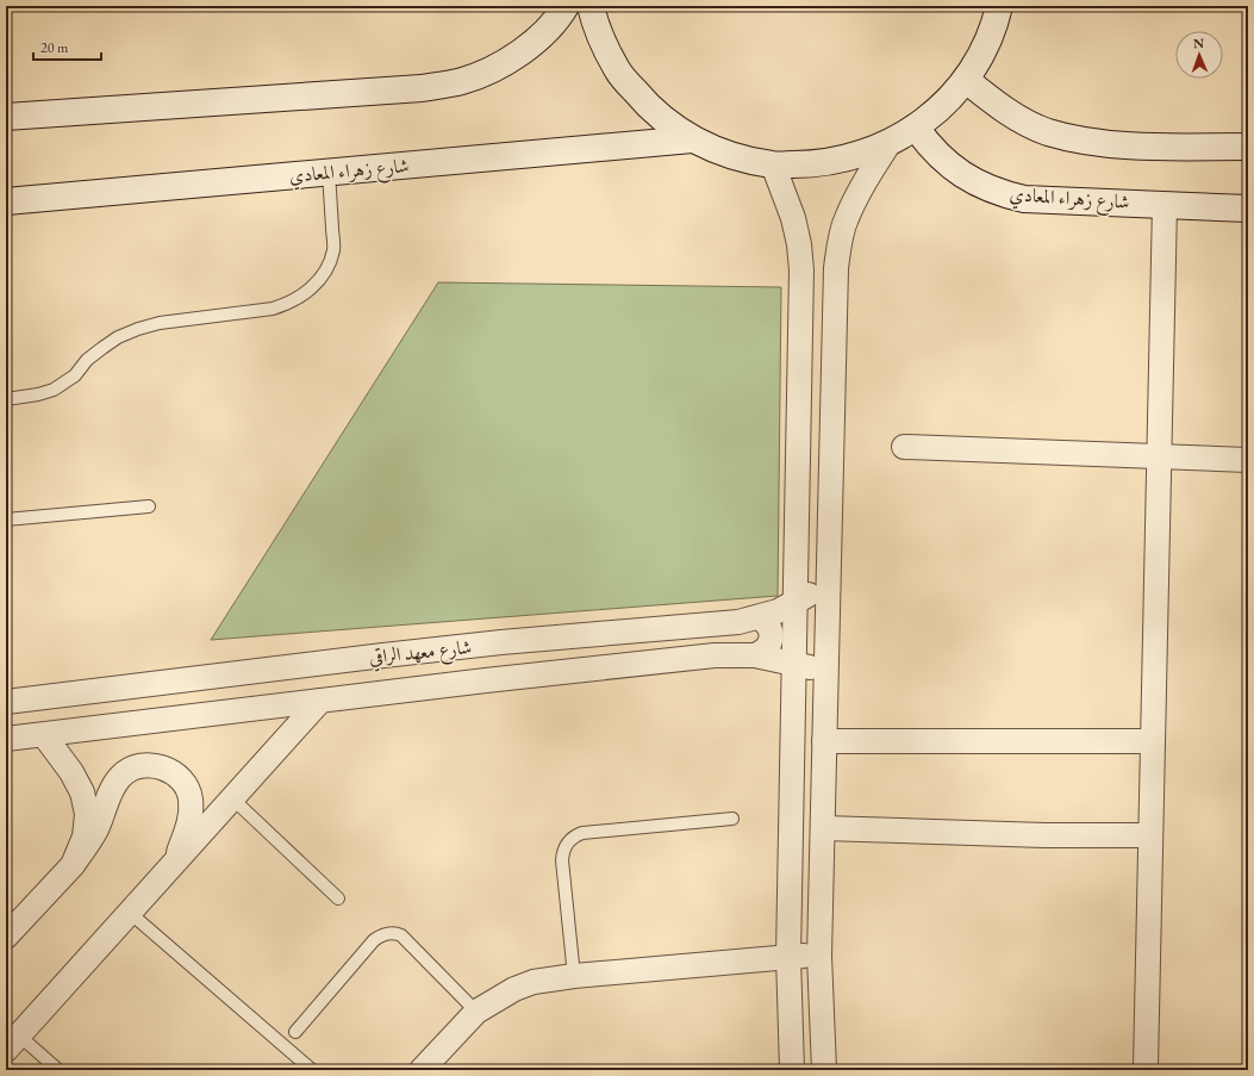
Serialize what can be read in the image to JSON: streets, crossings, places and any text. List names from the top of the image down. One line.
{"streets":{"main road":["شارع زهراء المعادي"],"street":["شارع معهد الراقي"]},"scale_bar":"20 m","north":"top"}
